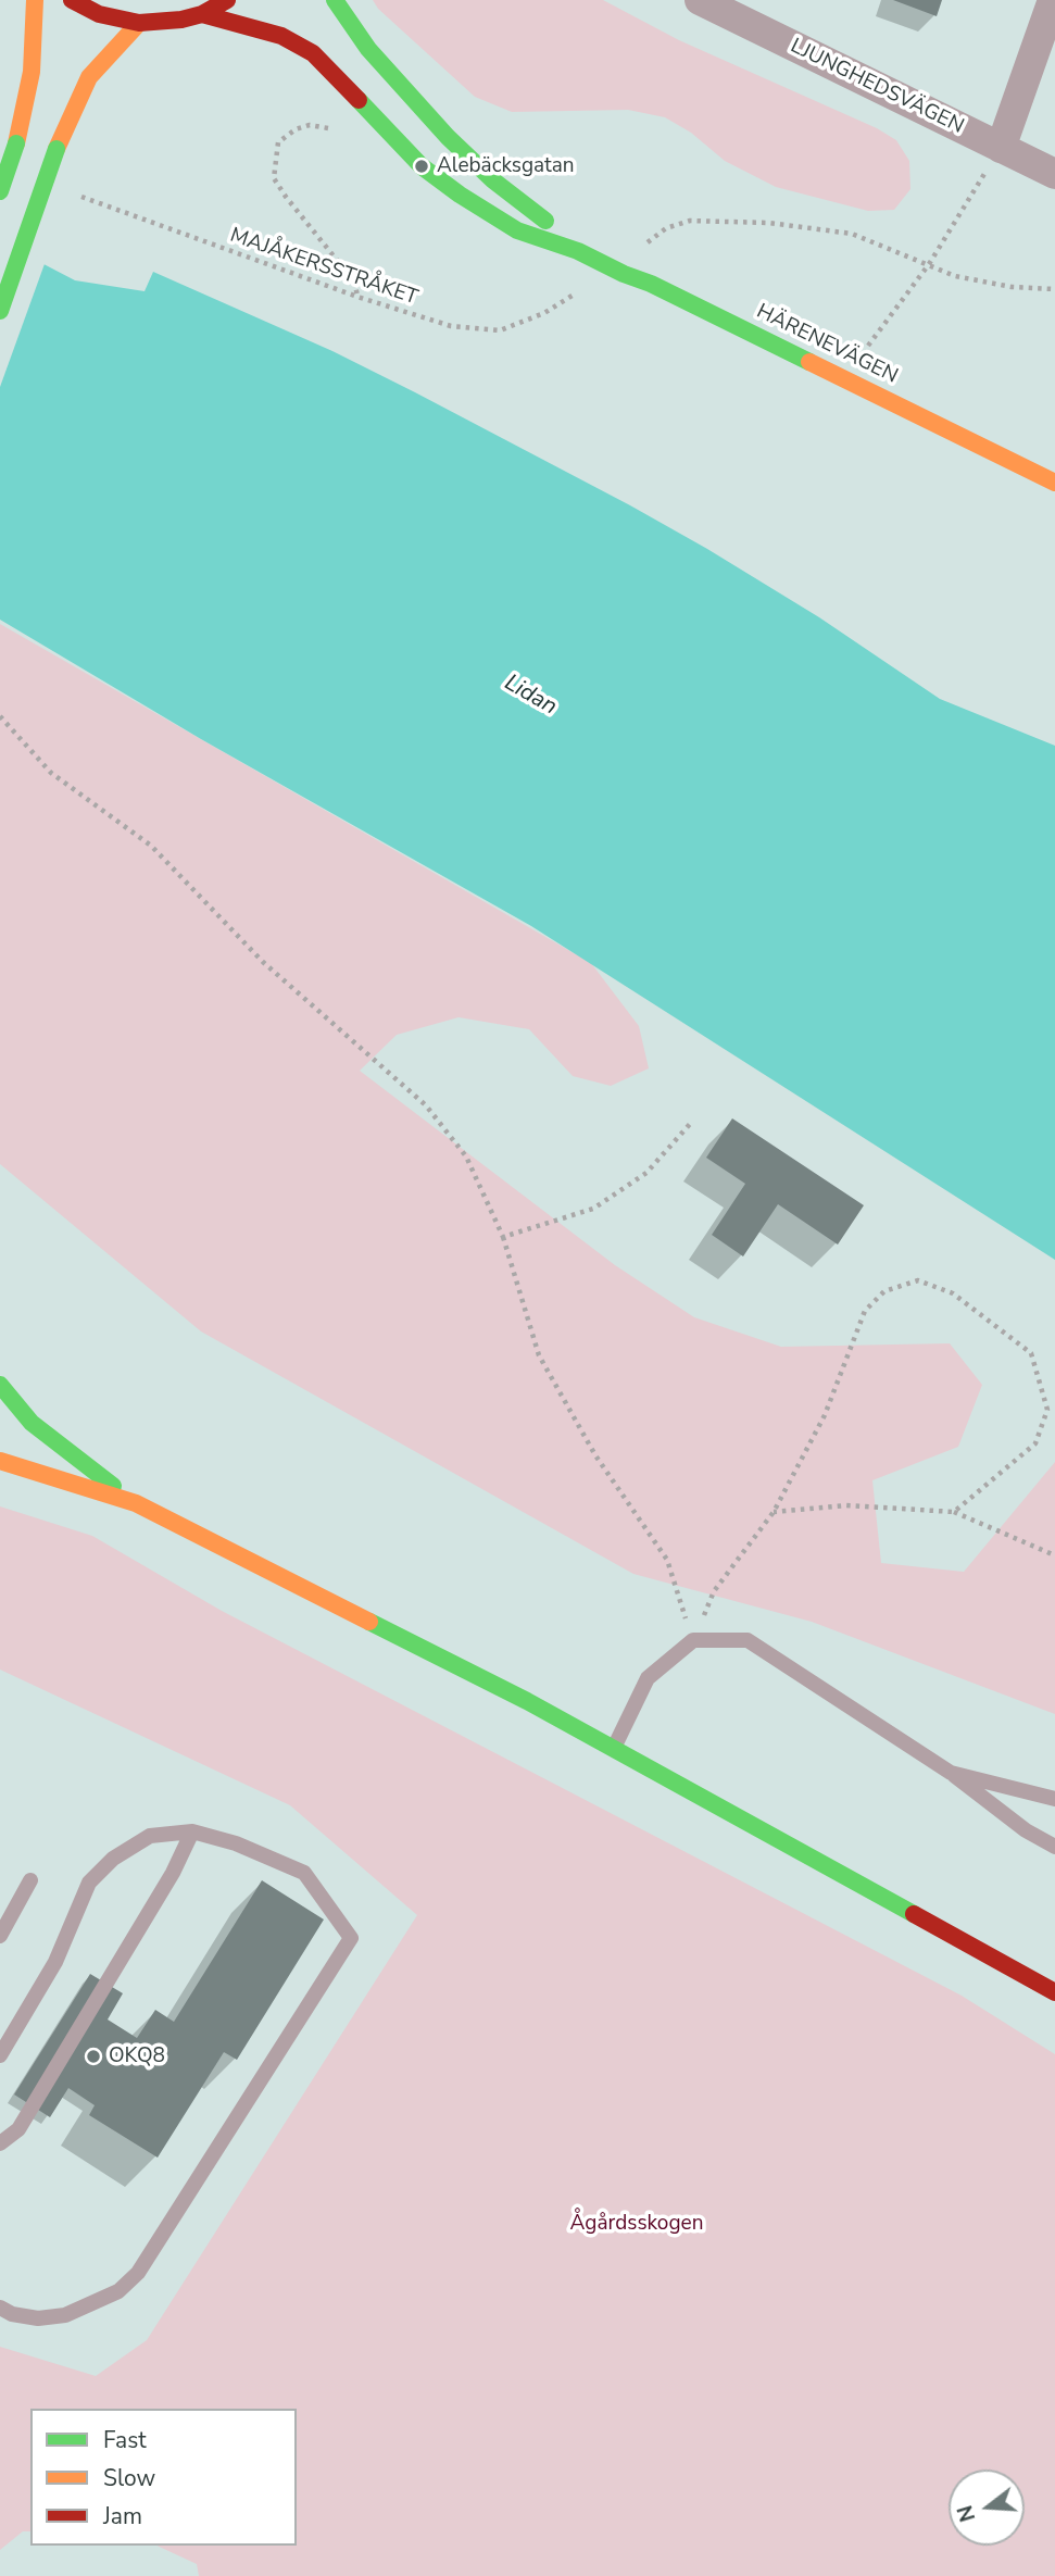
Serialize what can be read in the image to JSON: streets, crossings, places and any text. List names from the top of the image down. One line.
{"streets":{"main road":["HÄRENEVÄGEN"],"street":["LJUNGHEDSVÄGEN"],"path":["MAJÅKERSSTRÅKET"]},"water":["Lidan"],"parks":["Ågårdsskogen"],"places":["Alebäcksgatan","OKQ8"],"legend":["Fast","Slow","Jam"],"north":"left"}
